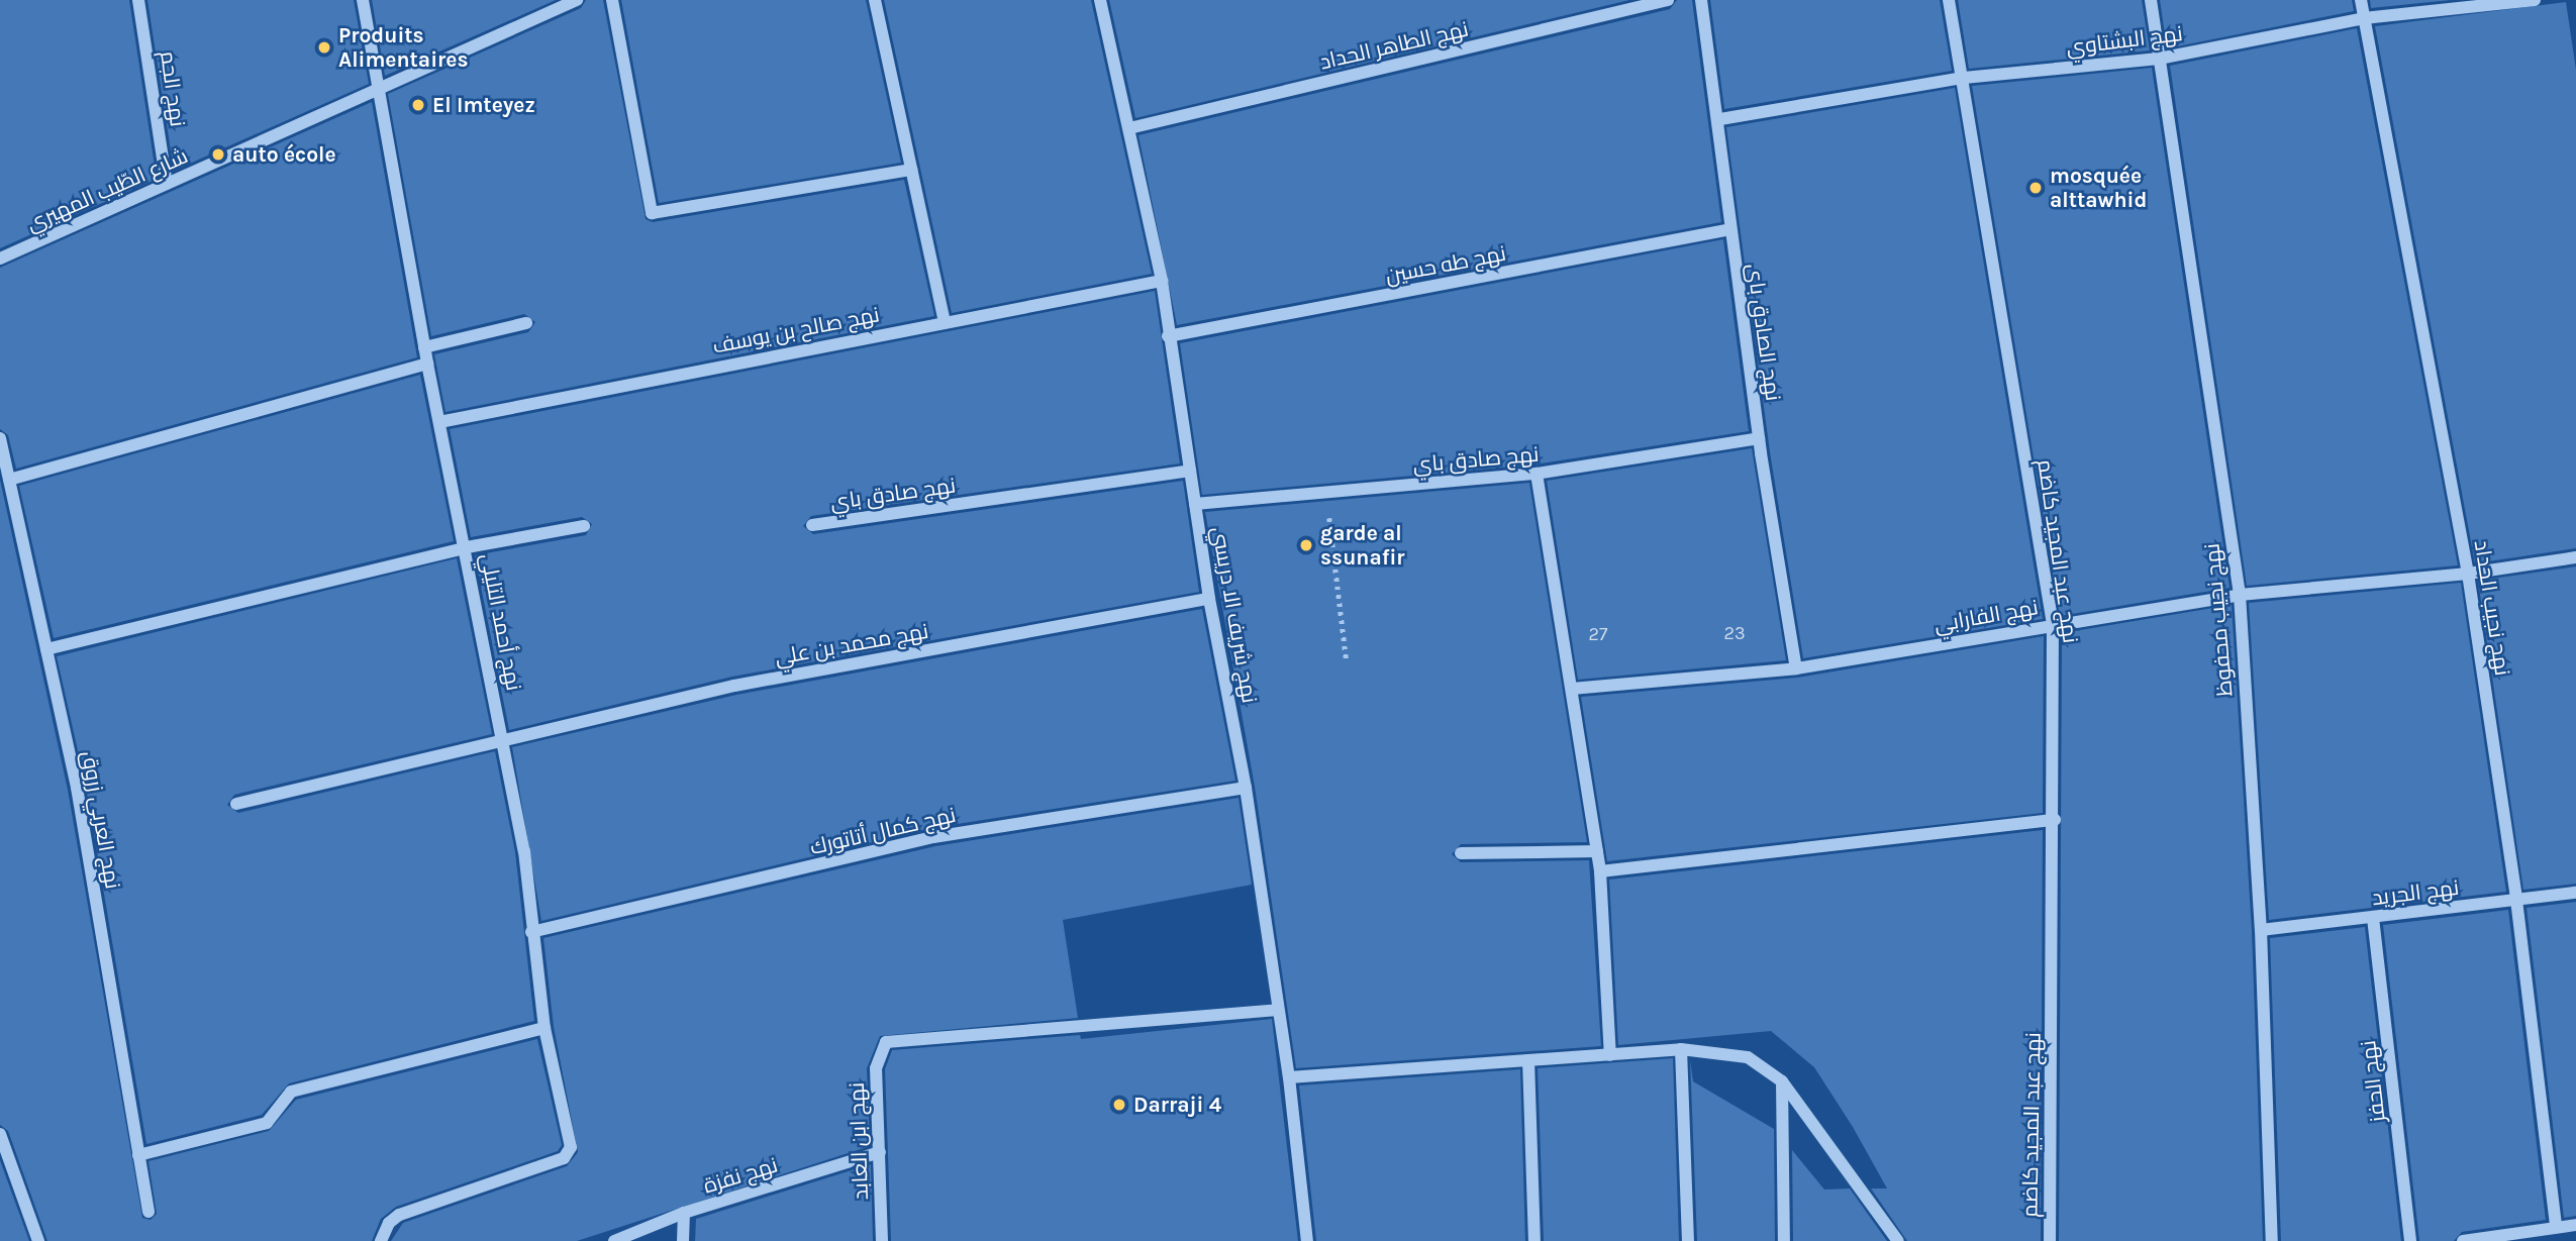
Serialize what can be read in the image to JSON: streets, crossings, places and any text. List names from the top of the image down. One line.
{"streets":{"street":["نهج البشتاوي","نهج الطاهر الحداد","نهج الجم","شارع الطّيب المهيري","نهج طه حسين","نهج صالح بن يوسف","نهج الصادق باى","نهج صادق باي","نهج عبد المجيد كاضم","نهج نجيب الحداد","نهج شريف الا دريسي","نهج الفارابي","نهج نجيب محفوظ","نهج أحمد التليلي","نهج محمد بن علي","نهج العربي زروق","نهج كمال أتاتورك","نهج الجريد","نهج الحفز","نهج ابن العابد","نهج نفزة"]},"crossings":[["نهج البشتاوي","نهج الصادق باى"],["نهج البشتاوي","نهج عبد المجيد كاضم"],["نهج البشتاوي","نهج نجيب الحداد"],["نهج البشتاوي","نهج نجيب محفوظ"],["نهج الطاهر الحداد","نهج شريف الا دريسي"],["نهج الجم","شارع الطّيب المهيري"],["شارع الطّيب المهيري","نهج أحمد التليلي"],["نهج طه حسين","نهج الصادق باى"],["نهج طه حسين","نهج شريف الا دريسي"],["نهج صالح بن يوسف","نهج شريف الا دريسي"],["نهج صالح بن يوسف","نهج أحمد التليلي"],["نهج الصادق باى","نهج صادق باي"],["نهج الصادق باى","نهج الفارابي"],["نهج صادق باي","نهج شريف الا دريسي"],["نهج عبد المجيد كاضم","نهج الفارابي"],["نهج نجيب الحداد","نهج الفارابي"],["نهج نجيب الحداد","نهج الجريد"],["نهج شريف الا دريسي","نهج محمد بن علي"],["نهج شريف الا دريسي","نهج كمال أتاتورك"],["نهج شريف الا دريسي","نهج ابن العابد"],["نهج الفارابي","نهج نجيب محفوظ"],["نهج نجيب محفوظ","نهج الجريد"],["نهج أحمد التليلي","نهج محمد بن علي"],["نهج أحمد التليلي","نهج كمال أتاتورك"],["نهج الجريد","نهج الحفز"],["نهج ابن العابد","نهج نفزة"]],"places":["Produits Alimentaires","El Imteyez","auto école","mosquée alttawhid","garde al ssunafir","Darraji 4"],"house_numbers":["23","27"]}
